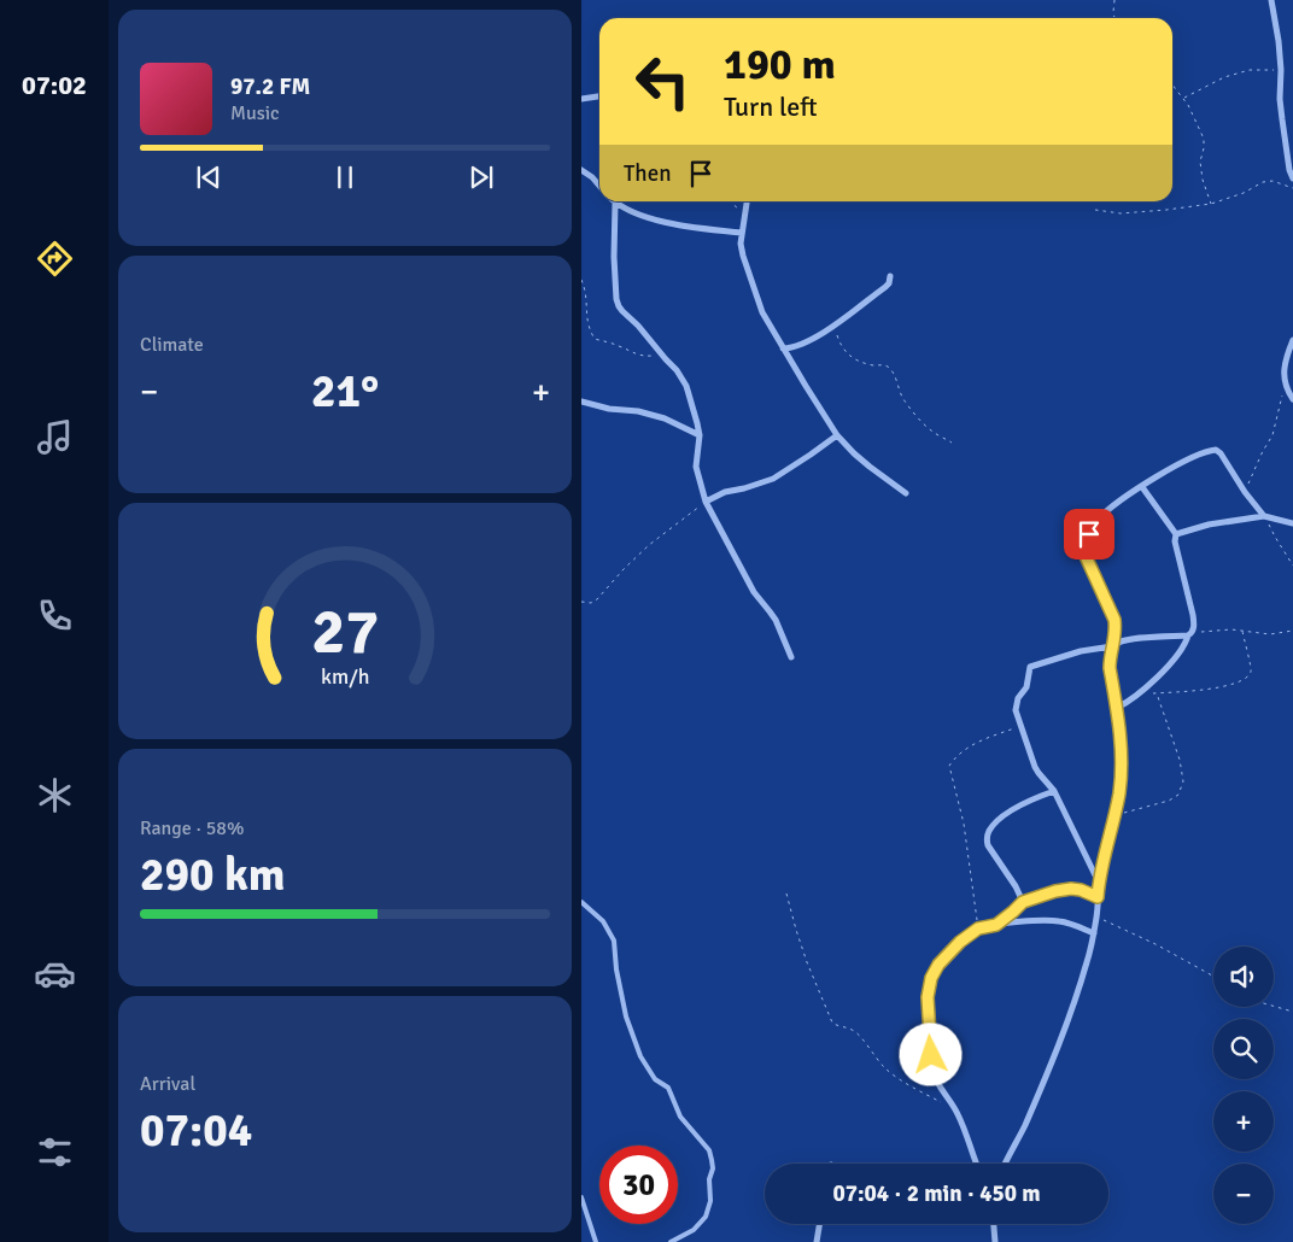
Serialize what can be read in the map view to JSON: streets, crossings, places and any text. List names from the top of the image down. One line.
{"page":{"tabs":"07:02","turn":["190 m","Turn left"],"song":["97.2 FM","Music"],"then":"Then","tile":["Climate",["Range · 58%","290 km"],["Arrival","07:04"]],"heat":["−","21°","+"],"map_buttons":["+","−"],"limit":"30","trip":"07:04 · 2 min · 450 m","gauge":["27","km/h"]}}
